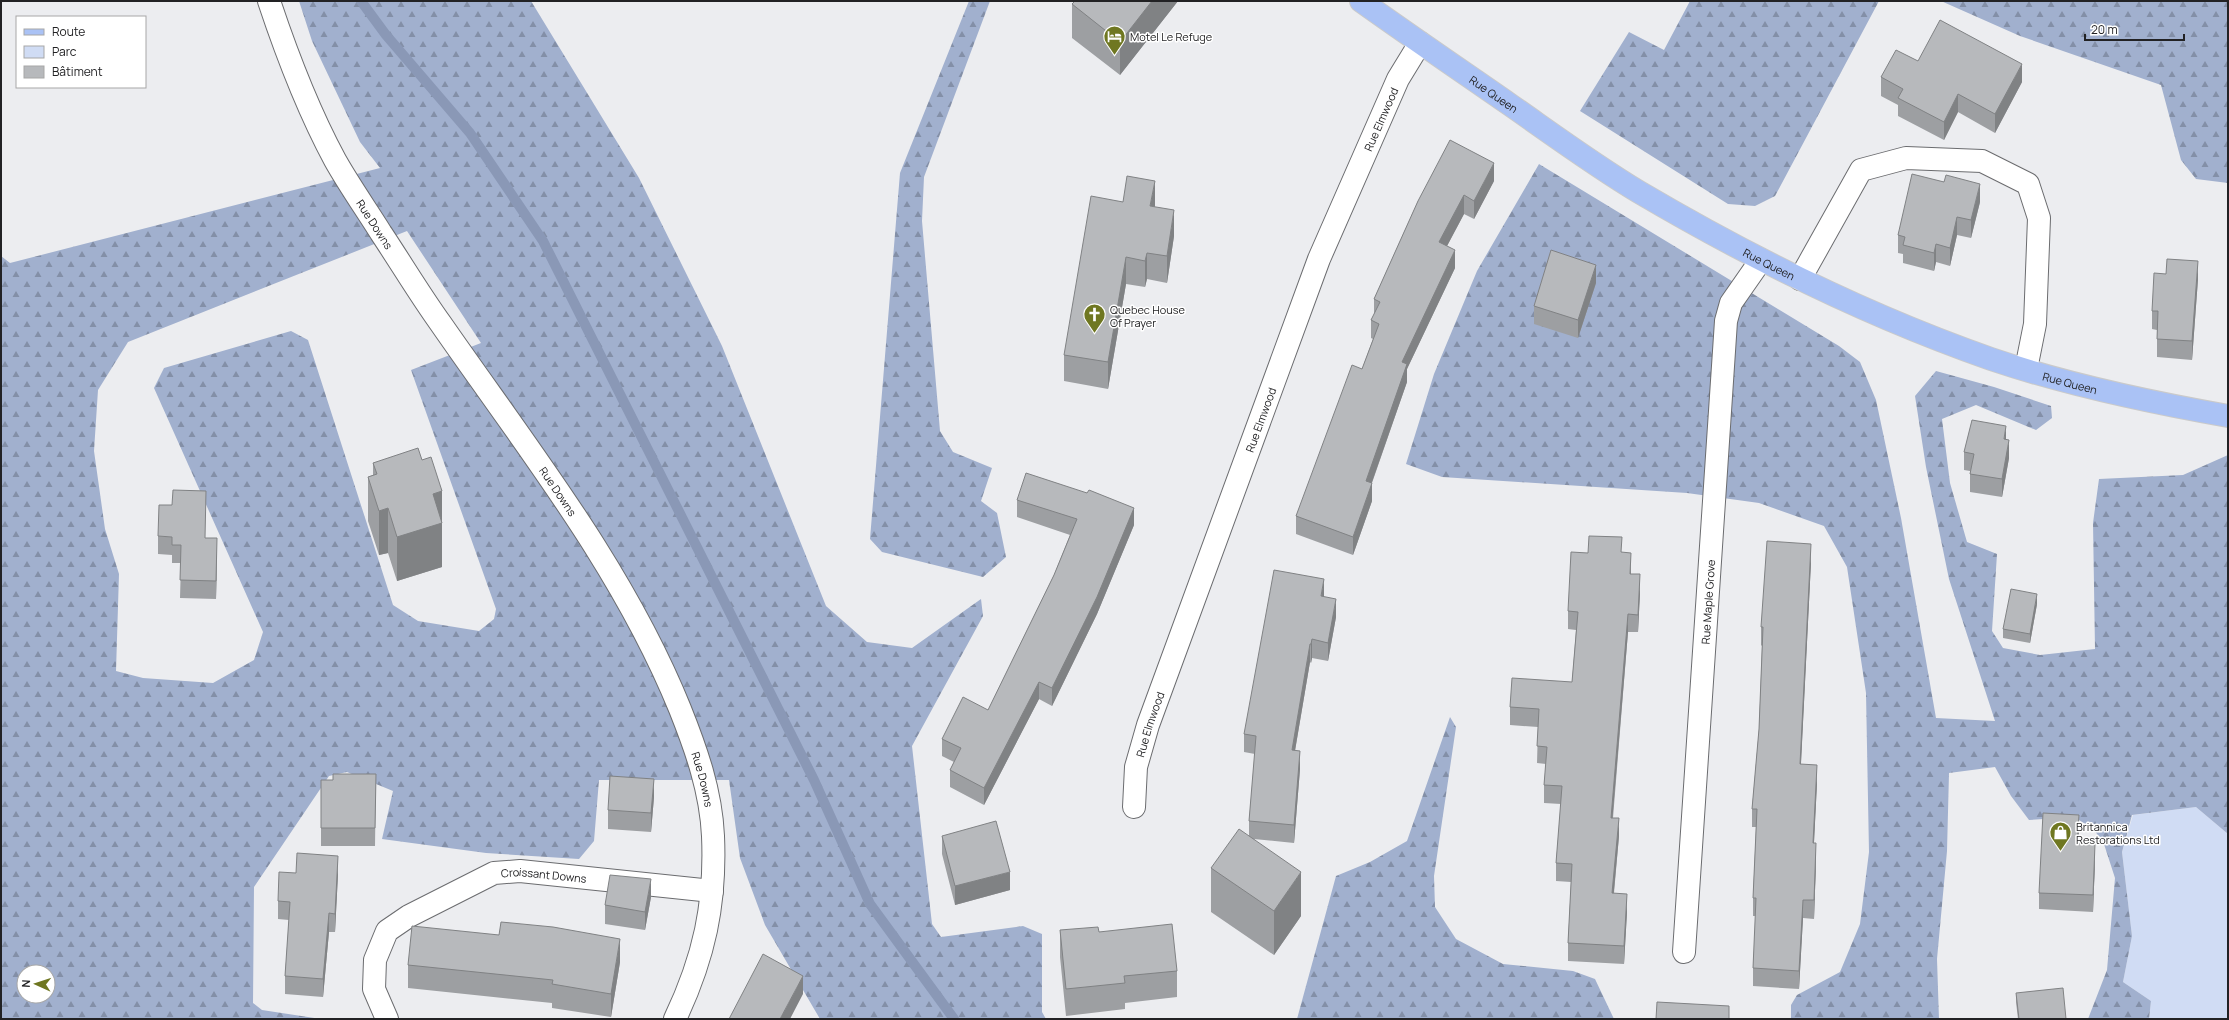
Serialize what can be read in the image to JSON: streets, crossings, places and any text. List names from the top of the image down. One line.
{"streets":{"main road":["Rue Queen"],"street":["Rue Elmwood","Rue Downs","Rue Maple Grove","Croissant Downs"]},"crossings":[["Rue Queen","Rue Elmwood"],["Rue Queen","Rue Maple Grove"],["Rue Downs","Croissant Downs"]],"places":{"hotel":["Motel Le Refuge"],"church":["Quebec House Of Prayer"],"shop":["Britannica Restorations Ltd"]},"legend":["Route","Parc","Bâtiment"],"scale_bar":"20 m","north":"left"}
